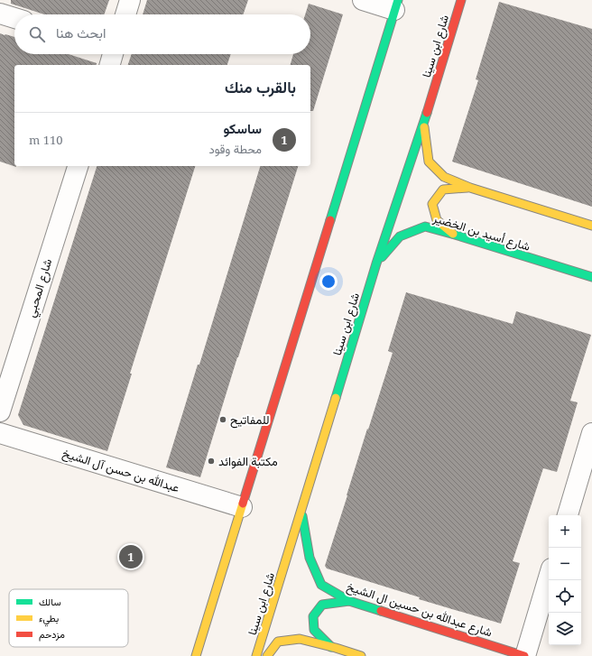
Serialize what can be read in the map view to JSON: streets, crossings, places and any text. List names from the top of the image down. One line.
{"streets":{"street":["شارع ابن سينا","شارع أسيد بن الخضير","شارع المحبي","عبدالله بن حسن آل الشيخ","شارع عبدالله بن حسين ال الشيخ"]},"crossings":[["شارع ابن سينا","شارع أسيد بن الخضير"],["شارع ابن سينا","شارع عبدالله بن حسين ال الشيخ"]],"places":["للمفاتيح","مكتبة الفوائد"],"legend":["سالك","بطيء","مزدحم"],"page":{"search":"ابحث هنا","heading":"بالقرب منك","list":[{"mark":"1","name":"ساسكو","note":"محطة وقود","value":"110 m"}],"map_buttons":["+","−"],"pins":"1"}}
